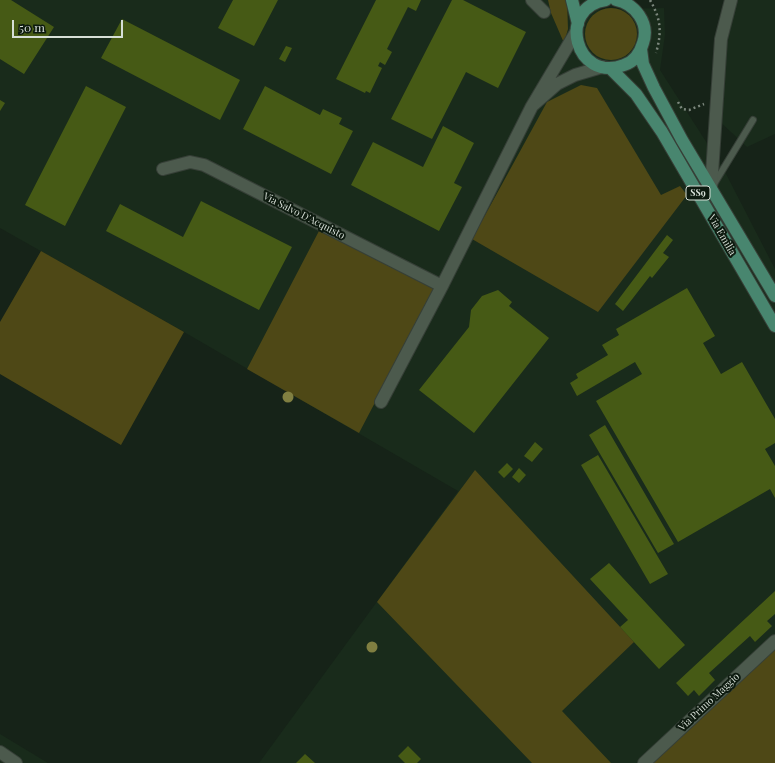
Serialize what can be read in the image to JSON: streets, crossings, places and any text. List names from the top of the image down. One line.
{"streets":{"main road":["SS9","Via Emilia"],"street":["Via Salvo D'Acquisto","Via Primo Maggio"]},"scale_bar":"50 m"}
